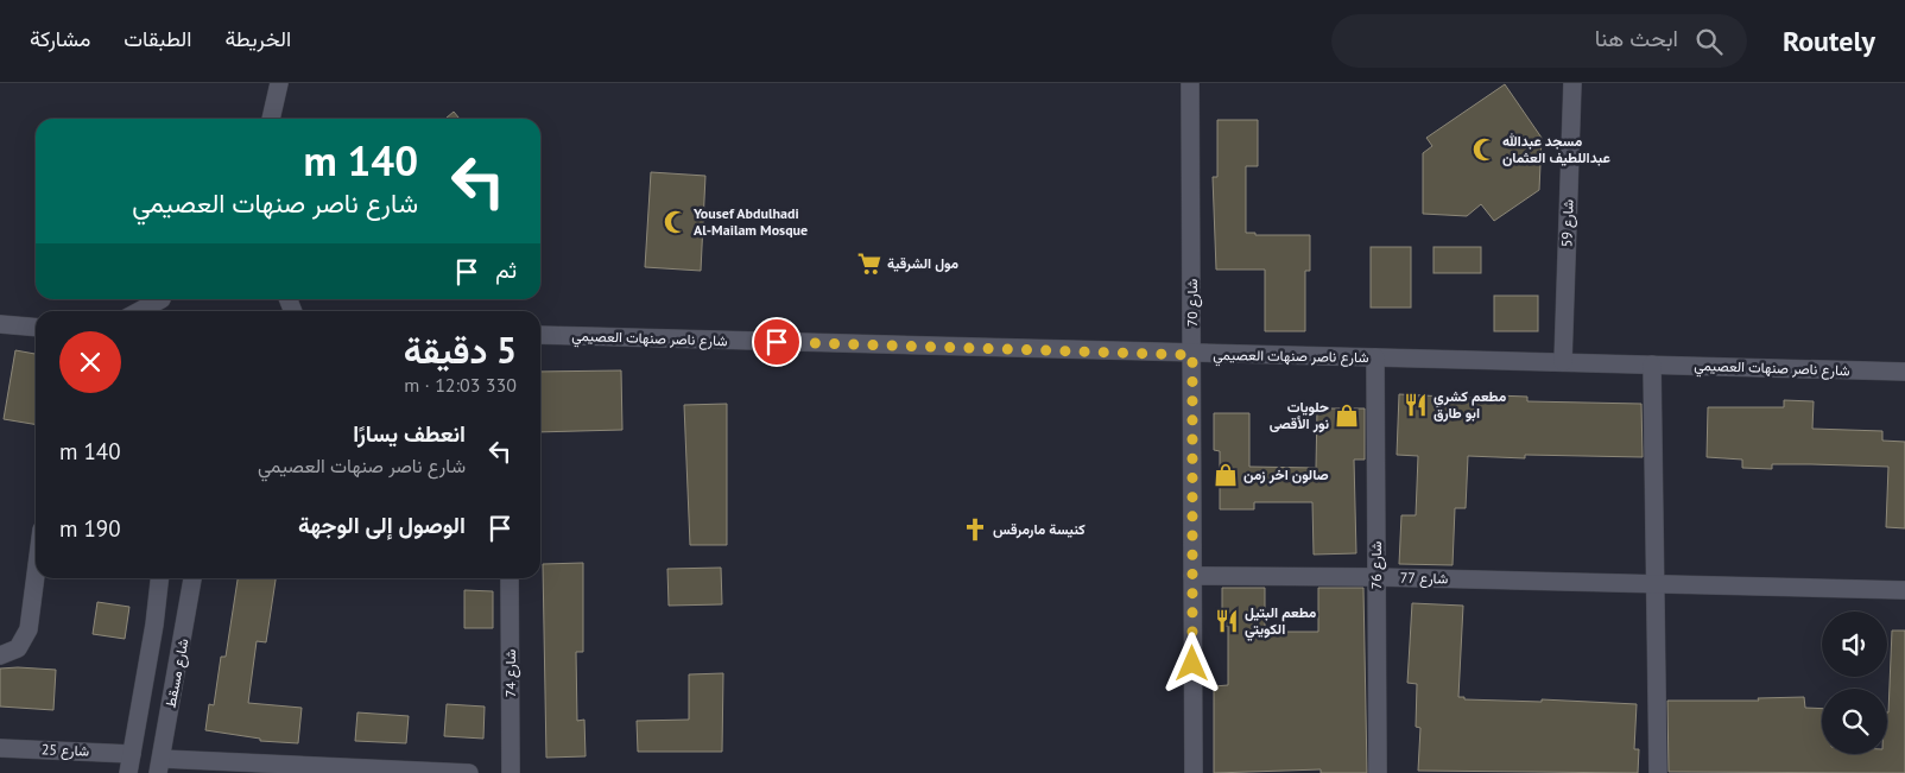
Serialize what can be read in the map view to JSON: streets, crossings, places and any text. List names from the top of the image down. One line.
{"streets":{"street":["شارع 59","شارع 70","شارع ناصر صنهات العصيمي","شارع 76","شارع 77","شارع مسقط","شارع 74","شارع 25"]},"crossings":[["شارع 59","شارع ناصر صنهات العصيمي"],["شارع 70","شارع ناصر صنهات العصيمي"],["شارع 70","شارع 77"],["شارع ناصر صنهات العصيمي","شارع 76"],["شارع 76","شارع 77"],["شارع مسقط","شارع 25"]],"places":{"mosque":["مسجد عبدالله عبداللطيف العثمان","Yousef Abdulhadi Al-Mailam Mosque"],"supermarket":["مول الشرقية"],"restaurant":["مطعم كشري ابو طارق","مطعم البتيل الكويتي"],"shop":["حلويات نور الأقصى","صالون اخر زمن"],"church":["كنيسة مارمرقس"]},"page":{"header":"Routely","search":"ابحث هنا","nav":["الخريطة","الطبقات","مشاركة"],"turn":["140 m","شارع ناصر صنهات العصيمي"],"then":"ثم","heading":["5 دقيقة","330 m · 12:03"],"list":[{"name":"انعطف يسارًا","note":"شارع ناصر صنهات العصيمي","value":"140 m"},{"name":"الوصول إلى الوجهة","value":"190 m"}]}}
